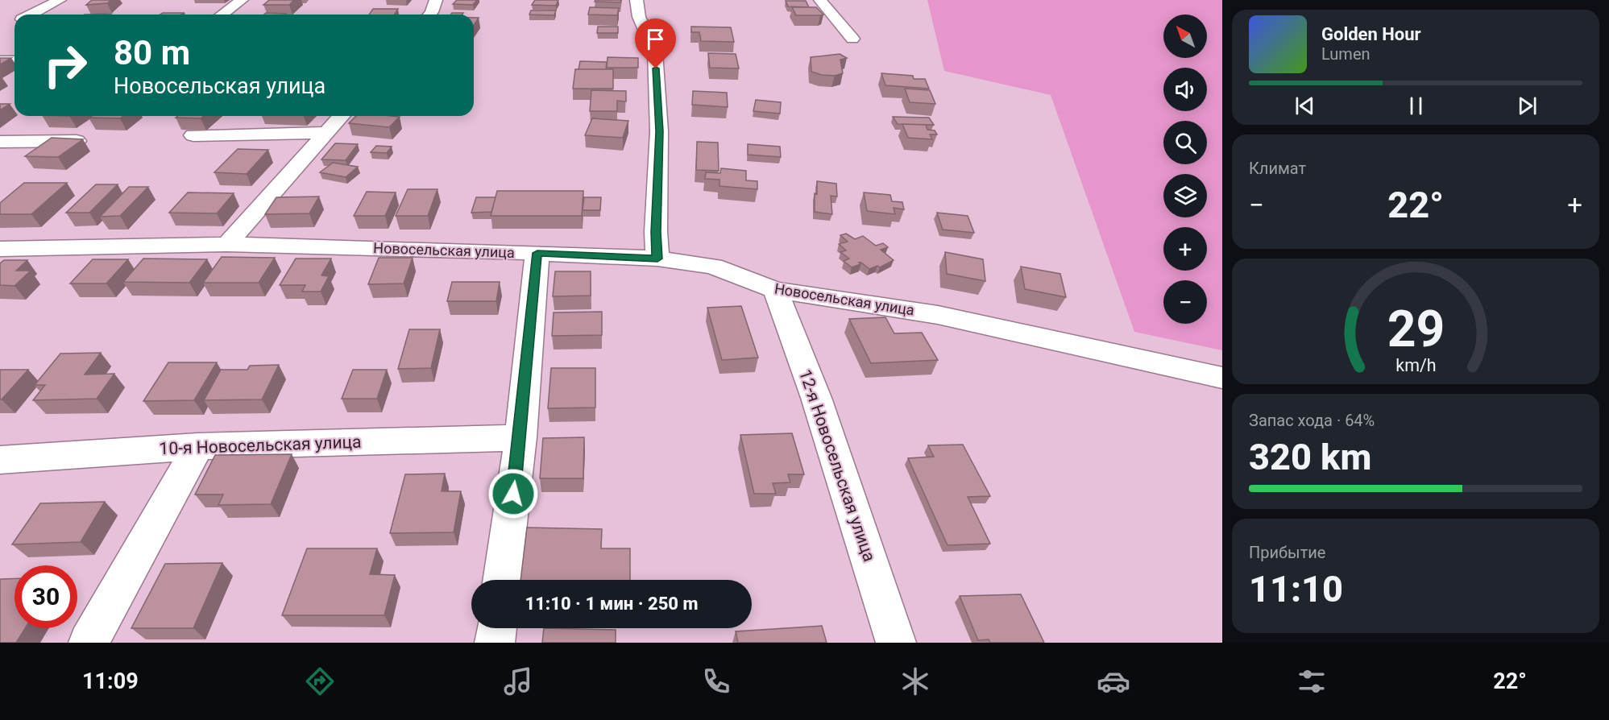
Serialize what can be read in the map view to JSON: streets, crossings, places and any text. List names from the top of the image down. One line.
{"streets":{"street":["Новосельская улица","10-я Новосельская улица","12-я Новосельская улица"]},"crossings":[["Новосельская улица","12-я Новосельская улица"]],"north":"top left","page":{"map_buttons":["+","−"],"turn":["80 m","Новосельская улица"],"song":["Golden Hour","Lumen"],"tile":["Климат",["Запас хода · 64%","320 km"],["Прибытие","11:10"]],"heat":["−","22°","+"],"limit":"30","trip":"11:10 · 1 мин · 250 m","tabs":["11:09","22°"],"gauge":["29","km/h"]}}
